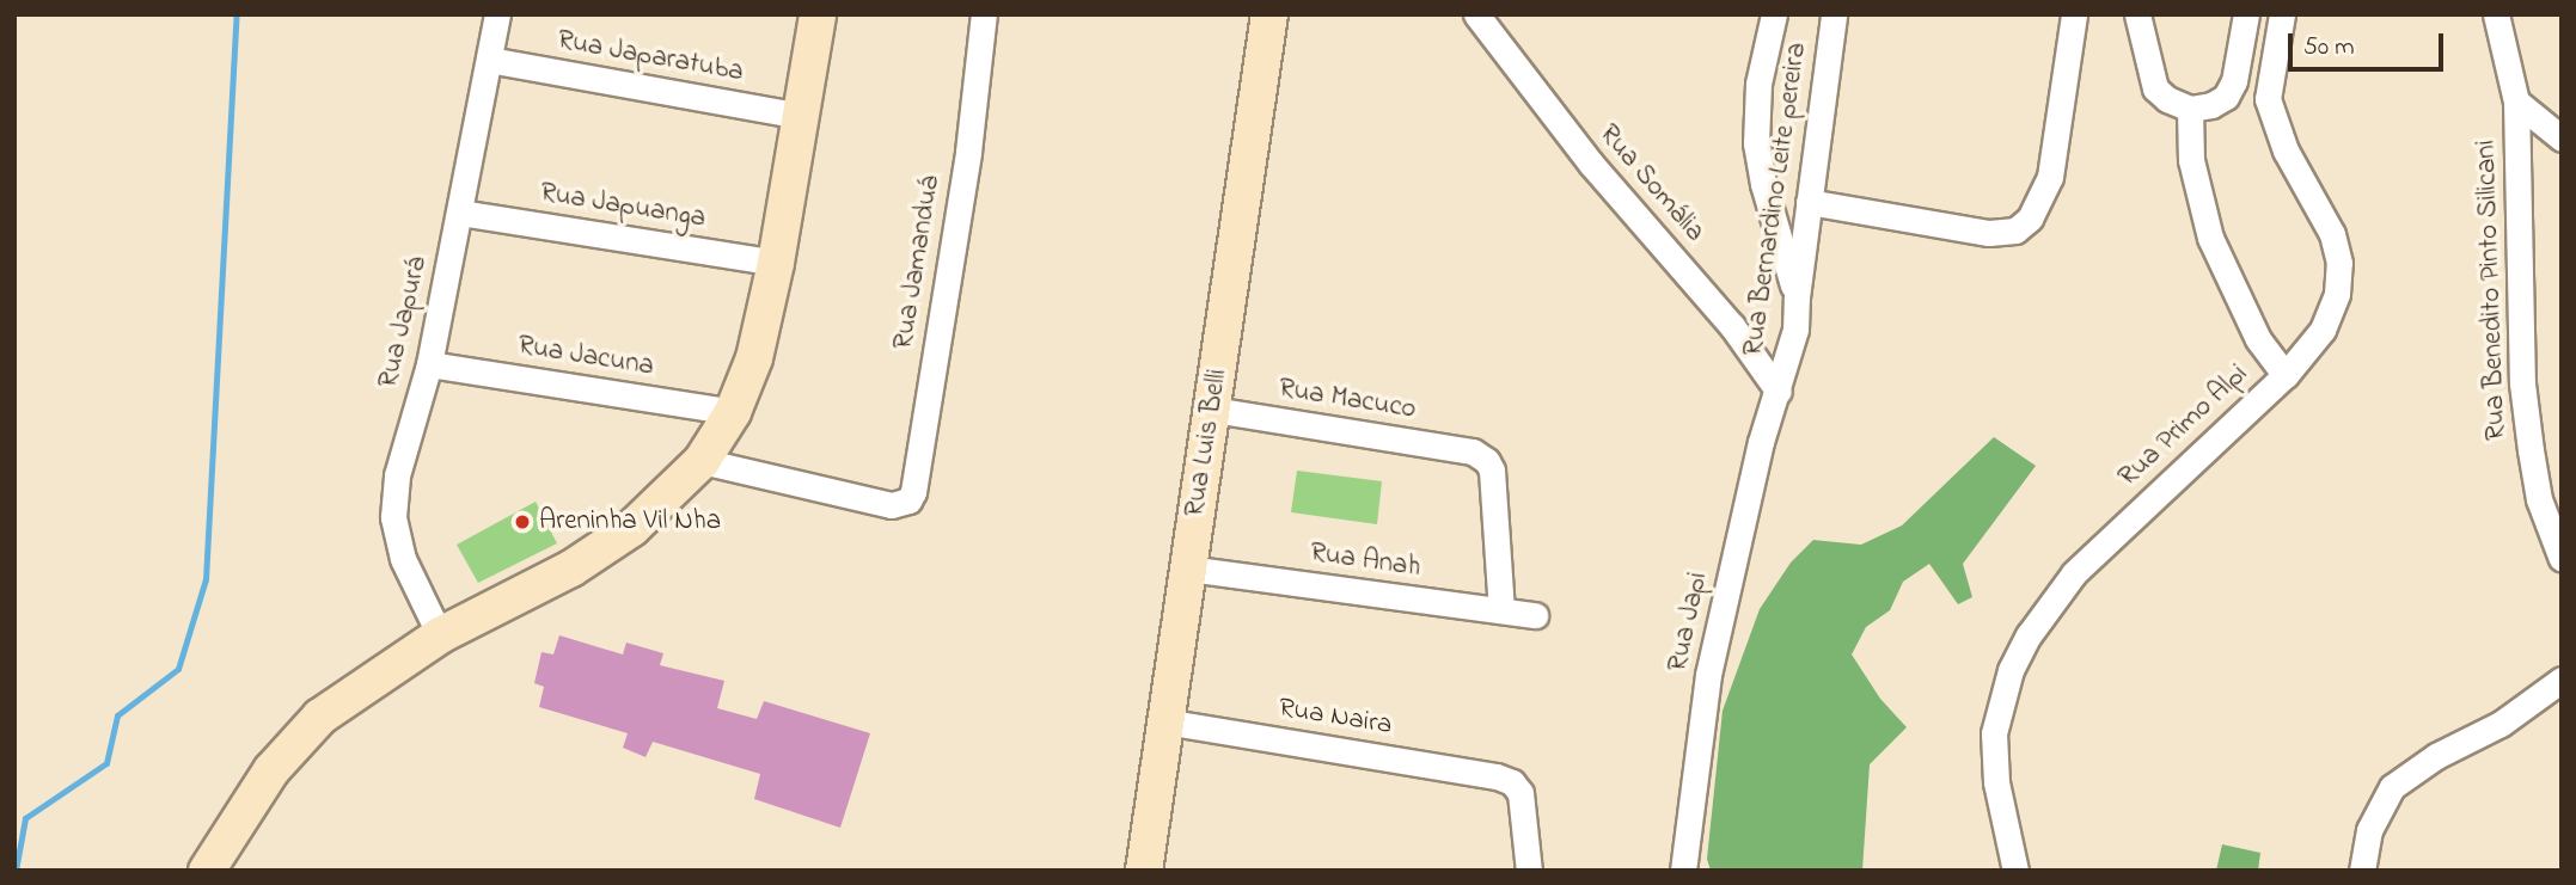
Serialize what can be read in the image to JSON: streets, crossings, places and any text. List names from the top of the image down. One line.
{"streets":{"main road":["Rua Luis Belli"],"street":["Rua Japaratuba","Rua Somália","Rua Bernardino Leite pereira","Rua Japuanga","Rua Jamanduá","Rua Benedito Pinto Silicani","Rua Japurá","Rua Jacuna","Rua Macuco","Rua Primo Alpi","Rua Anah","Rua Japi","Rua Naira"]},"crossings":[["Rua Japaratuba","Rua Japurá"],["Rua Somália","Rua Bernardino Leite pereira"],["Rua Somália","Rua Japi"],["Rua Bernardino Leite pereira","Rua Japi"],["Rua Japuanga","Rua Japurá"],["Rua Japurá","Rua Jacuna"],["Rua Macuco","Rua Luis Belli"],["Rua Macuco","Rua Anah"],["Rua Luis Belli","Rua Anah"],["Rua Luis Belli","Rua Naira"]],"places":["Areninha Vil Nha"],"scale_bar":"50 m"}
